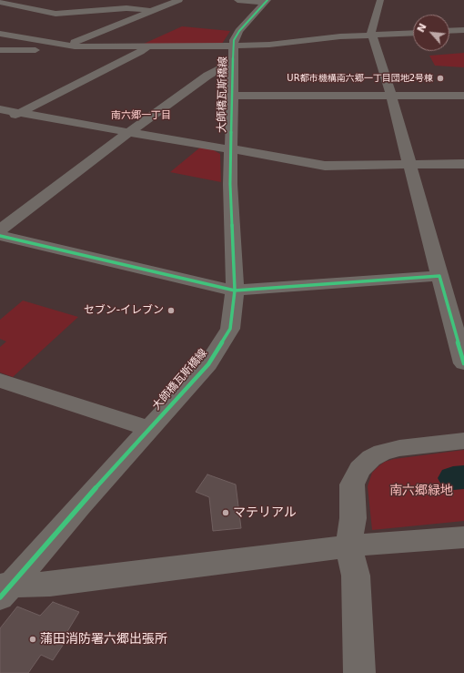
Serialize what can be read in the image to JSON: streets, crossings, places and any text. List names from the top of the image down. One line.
{"streets":{"street":["大師橋瓦斯橋線"]},"districts":["南六郷一丁目"],"parks":["南六郷緑地"],"places":["UR都市機構南六郷一丁目団地2号棟","セブン-イレブン","マテリアル","蒲田消防署六郷出張所"],"north":"top left"}
